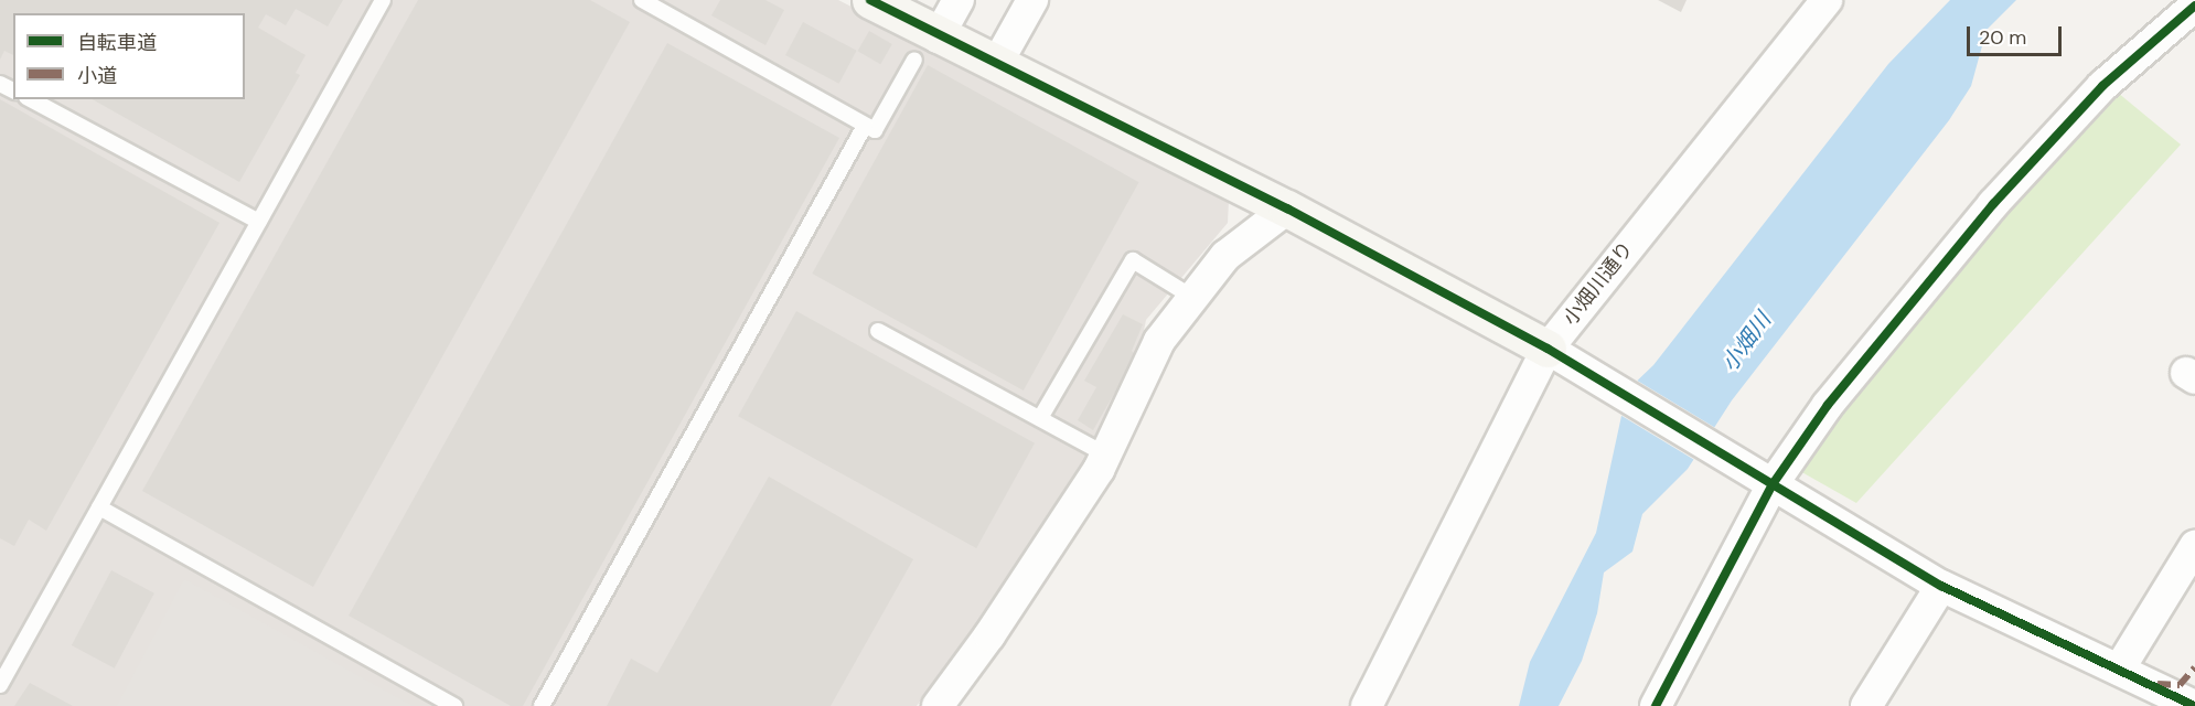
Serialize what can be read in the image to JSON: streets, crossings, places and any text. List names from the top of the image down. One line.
{"streets":{"street":["小畑川通り"]},"water":["小畑川"],"legend":["自転車道","小道"],"scale_bar":"20 m"}
